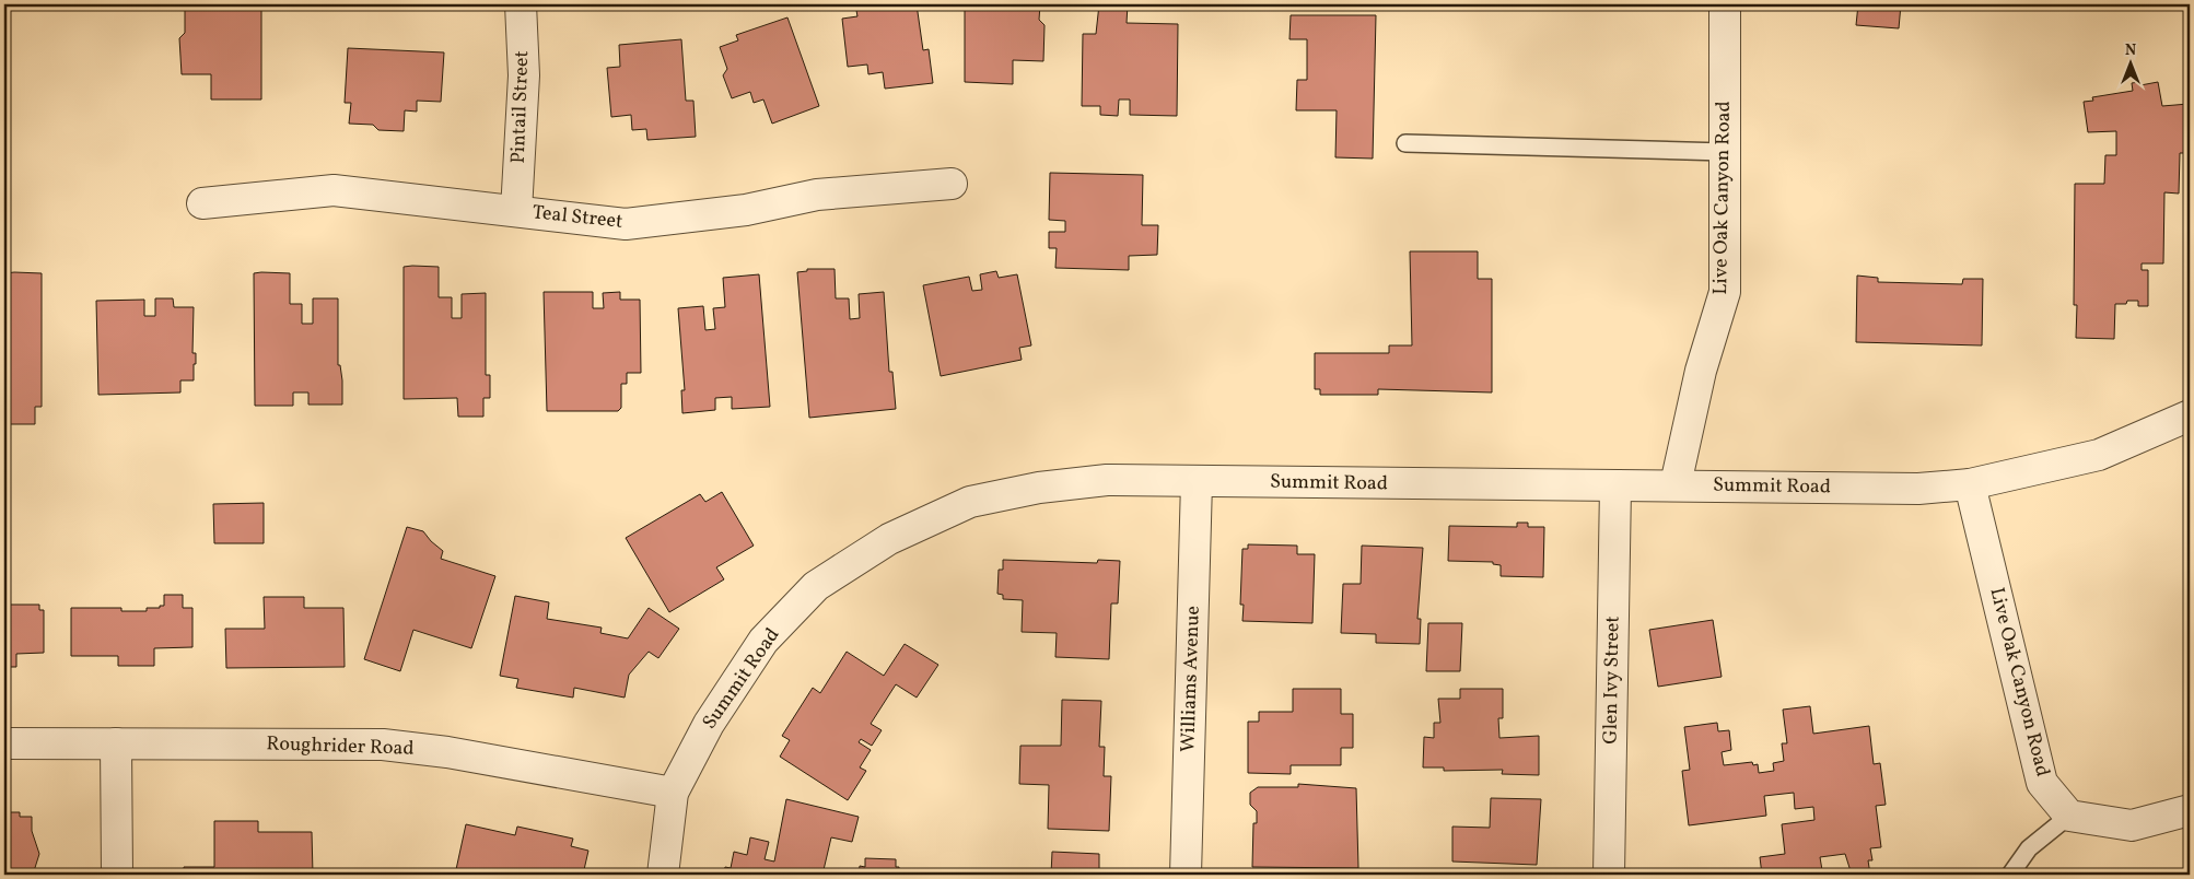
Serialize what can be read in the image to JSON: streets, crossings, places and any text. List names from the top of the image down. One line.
{"streets":{"street":["Pintail Street","Live Oak Canyon Road","Teal Street","Summit Road","Williams Avenue","Glen Ivy Street","Roughrider Road"]},"crossings":[["Pintail Street","Teal Street"],["Live Oak Canyon Road","Summit Road"],["Summit Road","Williams Avenue"],["Summit Road","Glen Ivy Street"],["Summit Road","Roughrider Road"]],"north":"top"}
